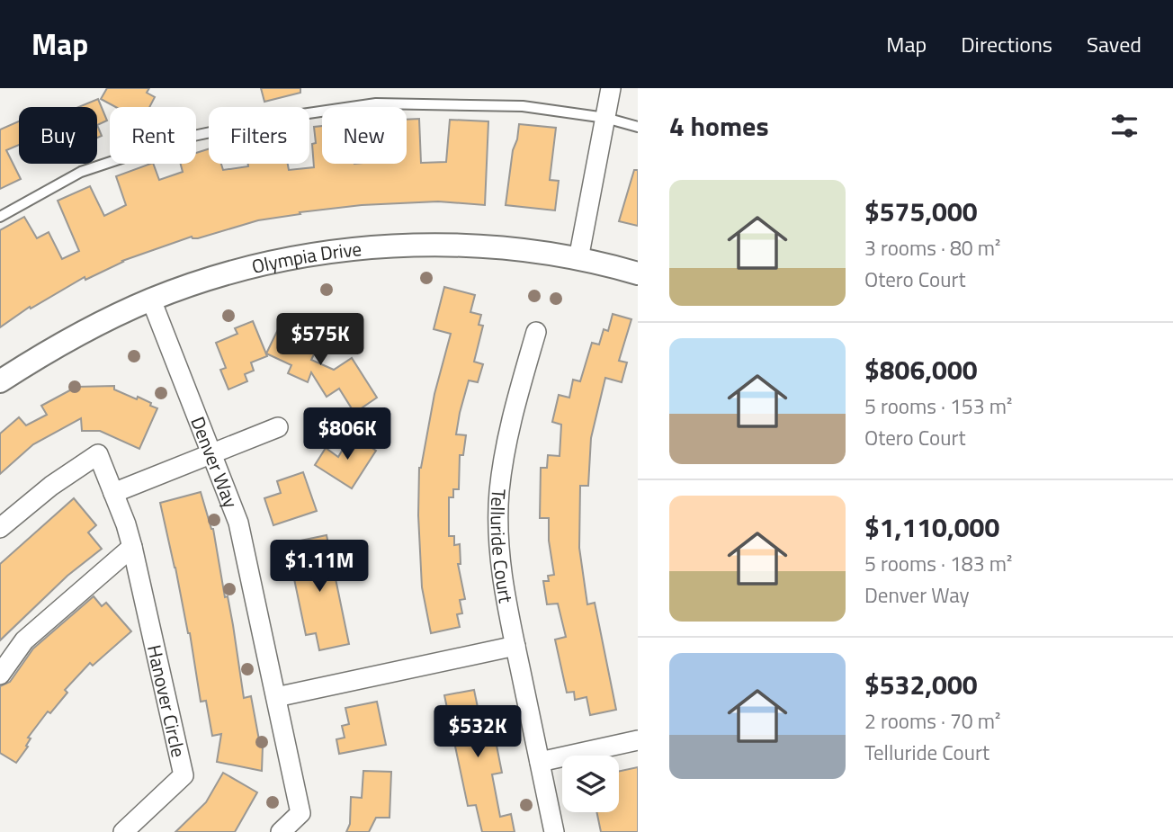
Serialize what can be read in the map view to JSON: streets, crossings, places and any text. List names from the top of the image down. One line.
{"streets":{"street":["Olympia Drive","Denver Way","Telluride Court","Hanover Circle"]},"crossings":[["Olympia Drive","Denver Way"]],"page":{"header":"Map","nav":["Map","Directions","Saved"],"heading":"4 homes","chip":["Buy","Rent","Filters","New"],"list":[{"name":"$575,000","note":"3 rooms · 80 m² · Otero Court"},{"name":"$806,000","note":"5 rooms · 153 m² · Otero Court"},{"name":"$1,110,000","note":"5 rooms · 183 m² · Denver Way"},{"name":"$532,000","note":"2 rooms · 70 m² · Telluride Court"}],"price":["$575K","$806K","$1.11M","$532K"]}}
